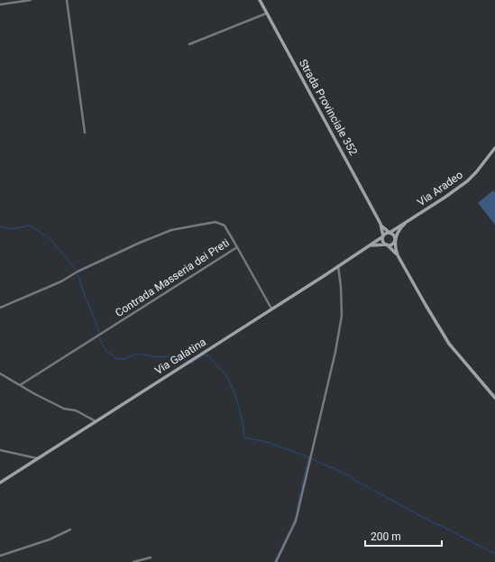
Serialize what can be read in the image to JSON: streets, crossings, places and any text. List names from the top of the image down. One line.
{"streets":{"main road":["Strada Provinciale 352","Via Aradeo","Via Galatina"],"street":["Contrada Masseria dei Preti"]},"crossings":[["Strada Provinciale 352","Via Aradeo"],["Strada Provinciale 352","Via Galatina"],["Via Aradeo","Via Galatina"]],"scale_bar":"200 m"}
